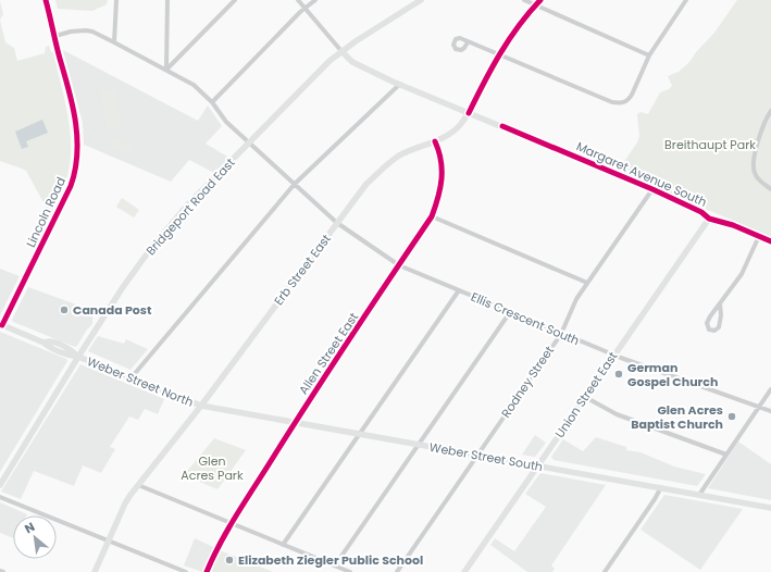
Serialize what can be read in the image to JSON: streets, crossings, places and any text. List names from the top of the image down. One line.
{"streets":{"main road":["Margaret Avenue South","Bridgeport Road East","Erb Street East","Weber Street North","Union Street East","Weber Street South"],"street":["Lincoln Road","Ellis Crescent South","Allen Street East","Rodney Street"]},"crossings":[["Margaret Avenue South","Bridgeport Road East"],["Margaret Avenue South","Erb Street East"],["Margaret Avenue South","Rodney Street"],["Margaret Avenue South","Union Street East"],["Bridgeport Road East","Ellis Crescent South"],["Bridgeport Road East","Weber Street North"],["Lincoln Road","Ellis Crescent South"],["Lincoln Road","Weber Street North"],["Erb Street East","Ellis Crescent South"],["Erb Street East","Allen Street East"],["Erb Street East","Weber Street North"],["Erb Street East","Weber Street South"],["Ellis Crescent South","Allen Street East"],["Ellis Crescent South","Rodney Street"],["Ellis Crescent South","Union Street East"],["Allen Street East","Weber Street South"],["Weber Street North","Weber Street South"],["Rodney Street","Weber Street South"],["Union Street East","Weber Street South"]],"parks":["Breithaupt Park","Glen Acres Park"],"places":["Canada Post","German Gospel Church","Glen Acres Baptist Church","Elizabeth Ziegler Public School"],"north":"top left"}
